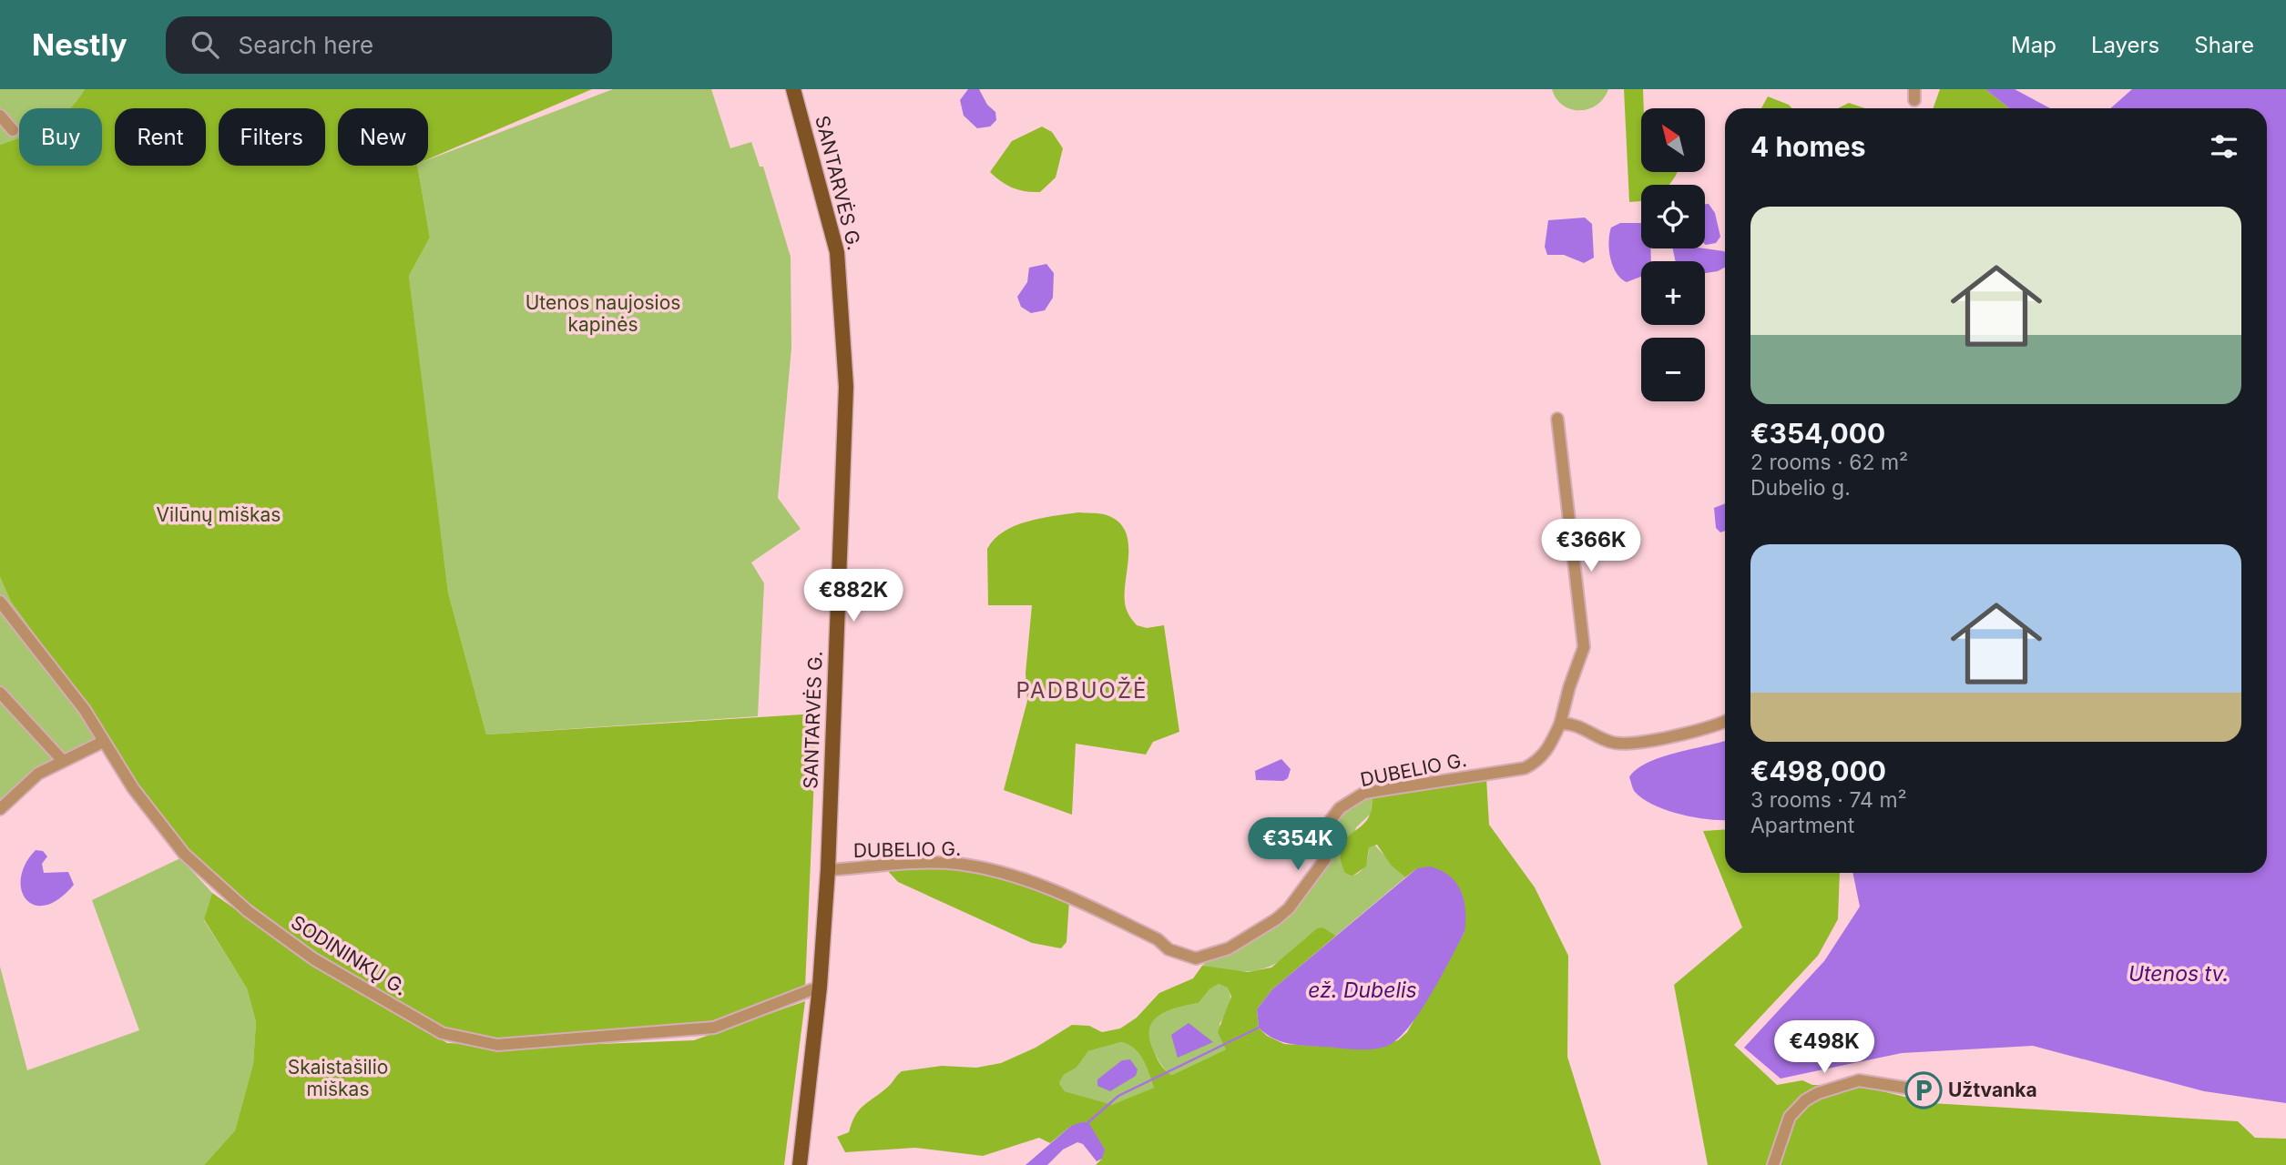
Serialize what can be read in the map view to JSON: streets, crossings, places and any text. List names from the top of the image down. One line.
{"streets":{"main road":["SANTARVĖS G."],"street":["DUBELIO G.","SODININKŲ G."]},"crossings":[["SANTARVĖS G.","DUBELIO G."],["SANTARVĖS G.","SODININKŲ G."]],"districts":["PADBUOŽĖ"],"water":["Utenos tv.","ež. Dubelis"],"parks":["Utenos naujosios kapinės","Vilūnų miškas","Skaistašilio miškas"],"places":{"parking":["Užtvanka"]},"north":"top left","page":{"header":"Nestly","search":"Search here","nav":["Map","Layers","Share"],"map_buttons":["+","−"],"chip":["Buy","Rent","Filters","New"],"heading":"4 homes","list":[{"name":"€354,000","note":"2 rooms · 62 m² · Dubelio g."},{"name":"€498,000","note":"3 rooms · 74 m² · Apartment"}],"price":["€366K","€882K","€354K","€498K"]}}
